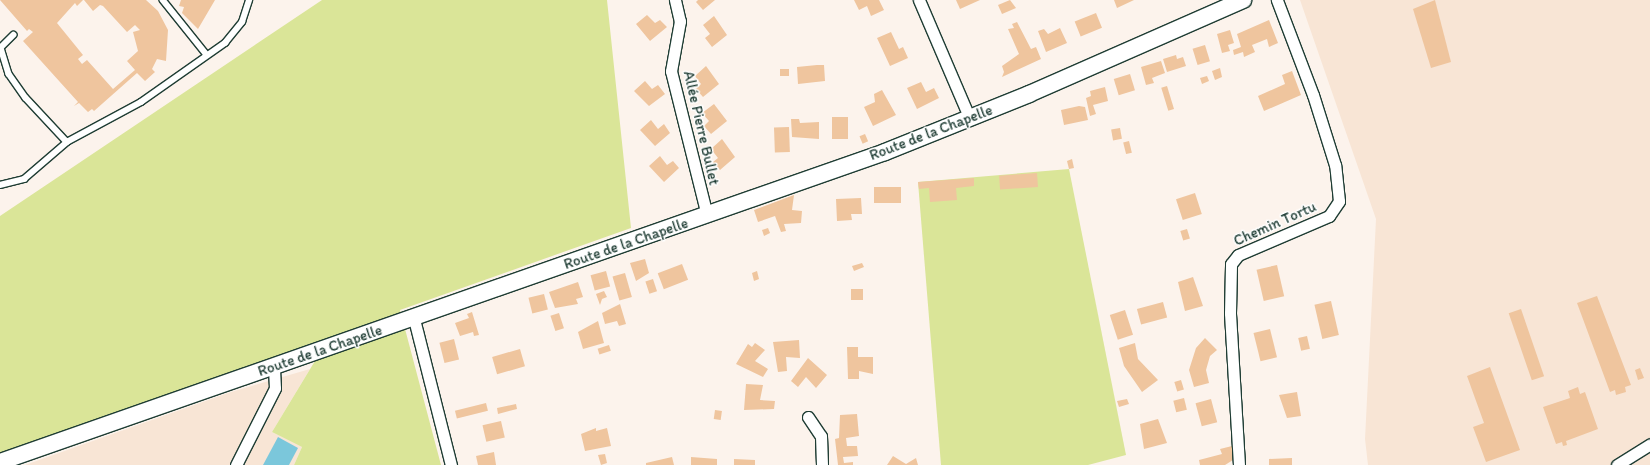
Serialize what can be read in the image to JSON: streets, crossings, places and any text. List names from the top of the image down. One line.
{"streets":{"main road":["Route de la Chapelle"],"street":["Allée Pierre Bullet","Chemin Tortu"]},"crossings":[["Allée Pierre Bullet","Route de la Chapelle"]]}
